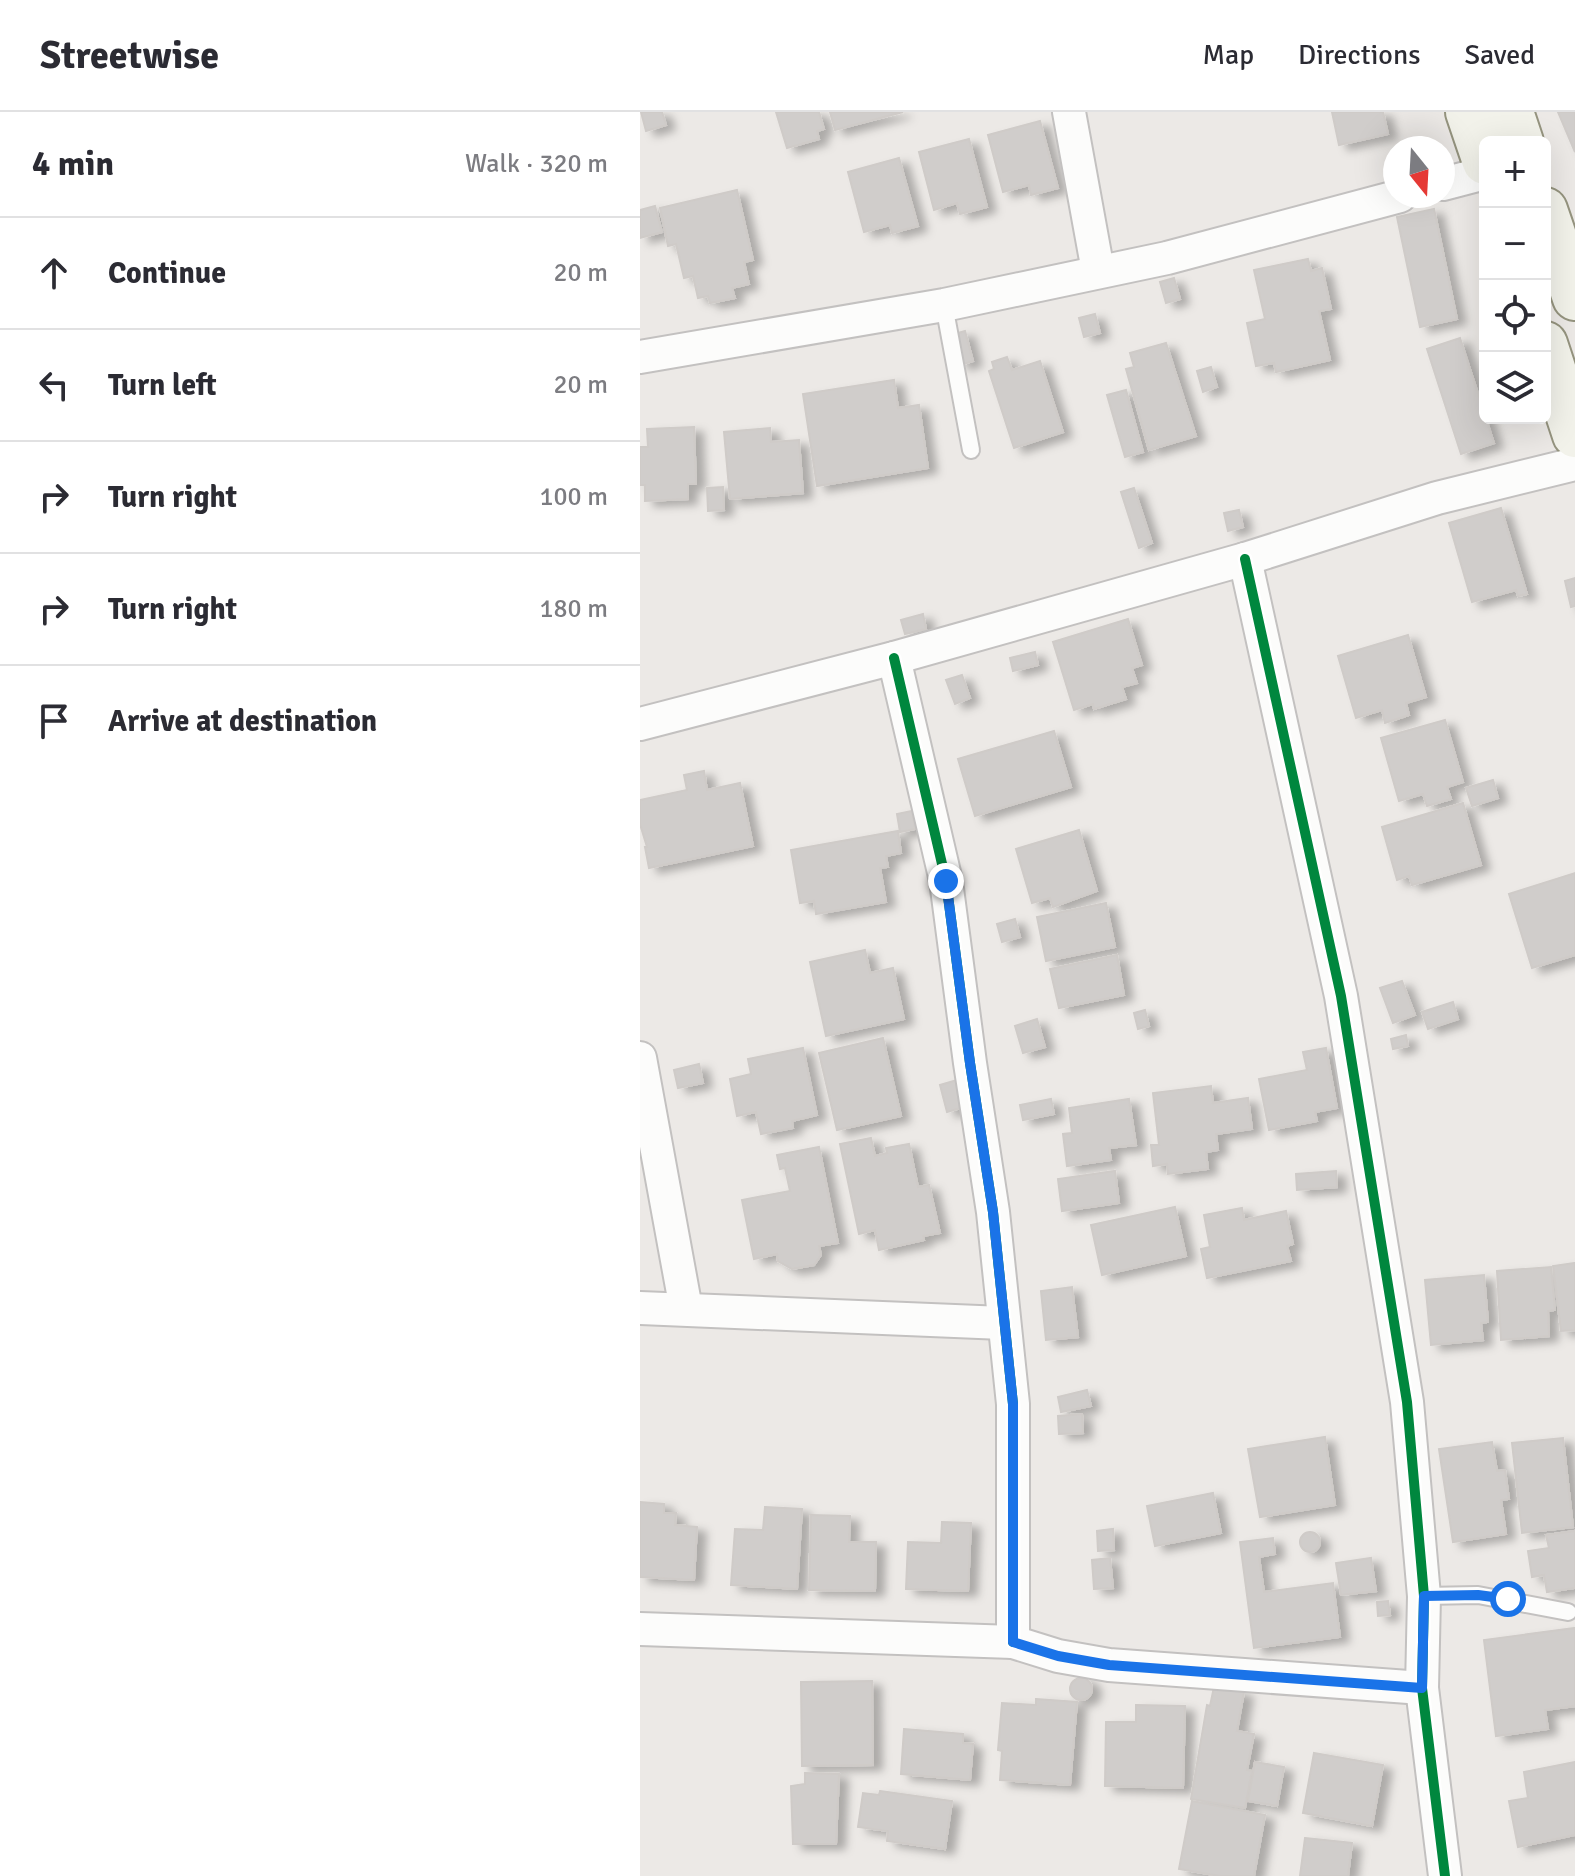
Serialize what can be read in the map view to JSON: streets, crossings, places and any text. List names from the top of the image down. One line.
{"north":"bottom","page":{"header":"Streetwise","nav":["Map","Directions","Saved"],"heading":["4 min","Walk · 320 m"],"map_buttons":["+","−"],"list":[["Continue","20 m"],["Turn left","20 m"],["Turn right","100 m"],["Turn right","180 m"],"Arrive at destination"]}}
